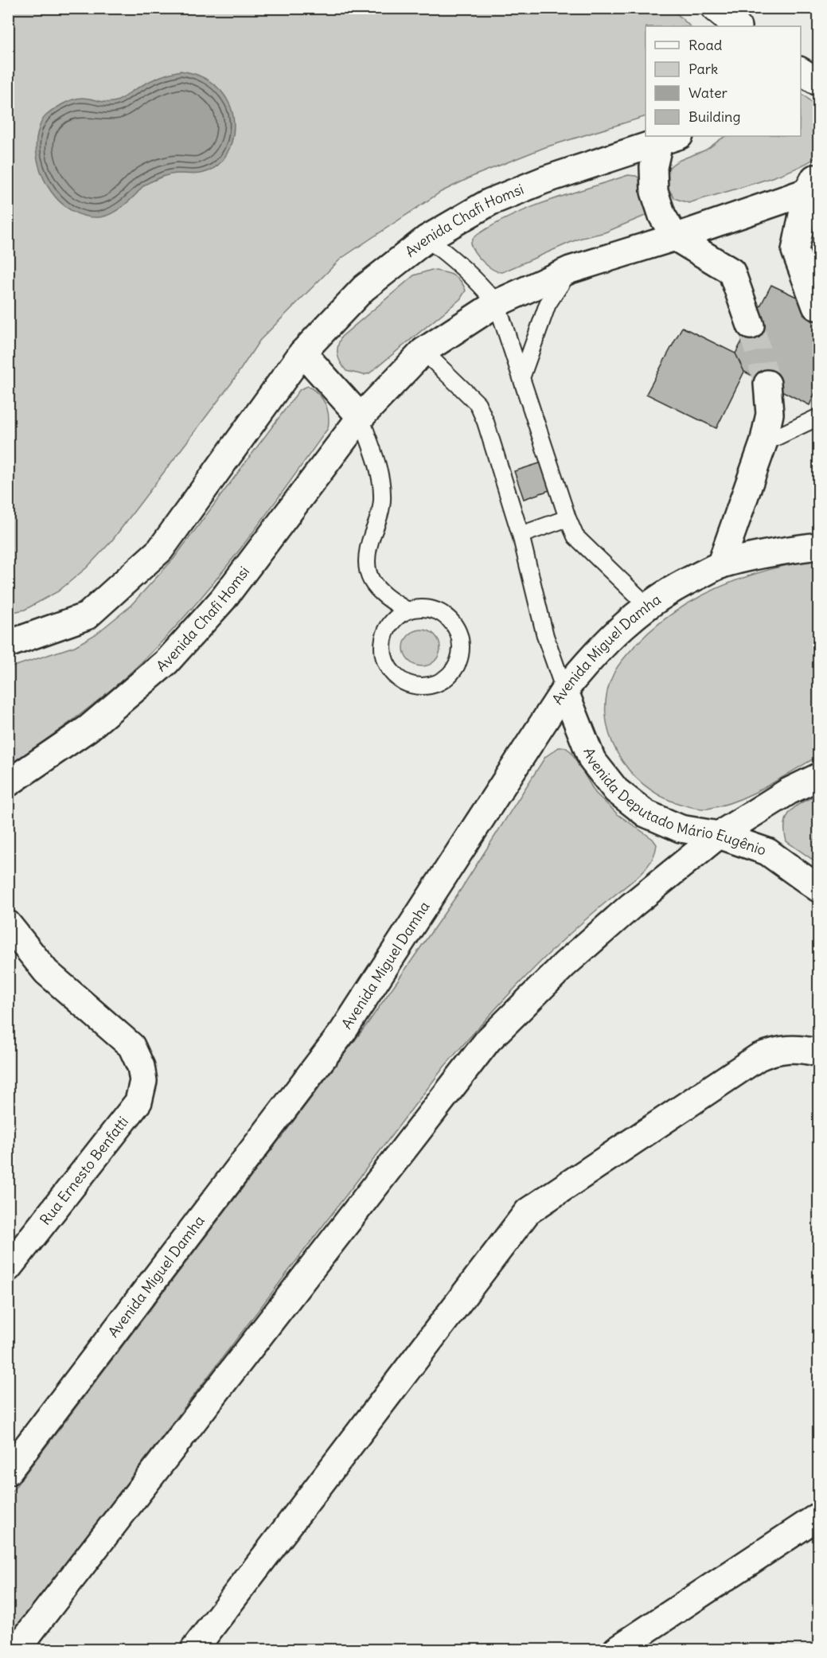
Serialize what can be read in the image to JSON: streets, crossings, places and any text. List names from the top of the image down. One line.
{"streets":{"street":["Avenida Chafi Homsi","Avenida Miguel Damha","Avenida Deputado Mário Eugênio","Rua Ernesto Benfatti"]},"crossings":[["Avenida Miguel Damha","Avenida Deputado Mário Eugênio"]],"legend":["Road","Park","Water","Building"]}
